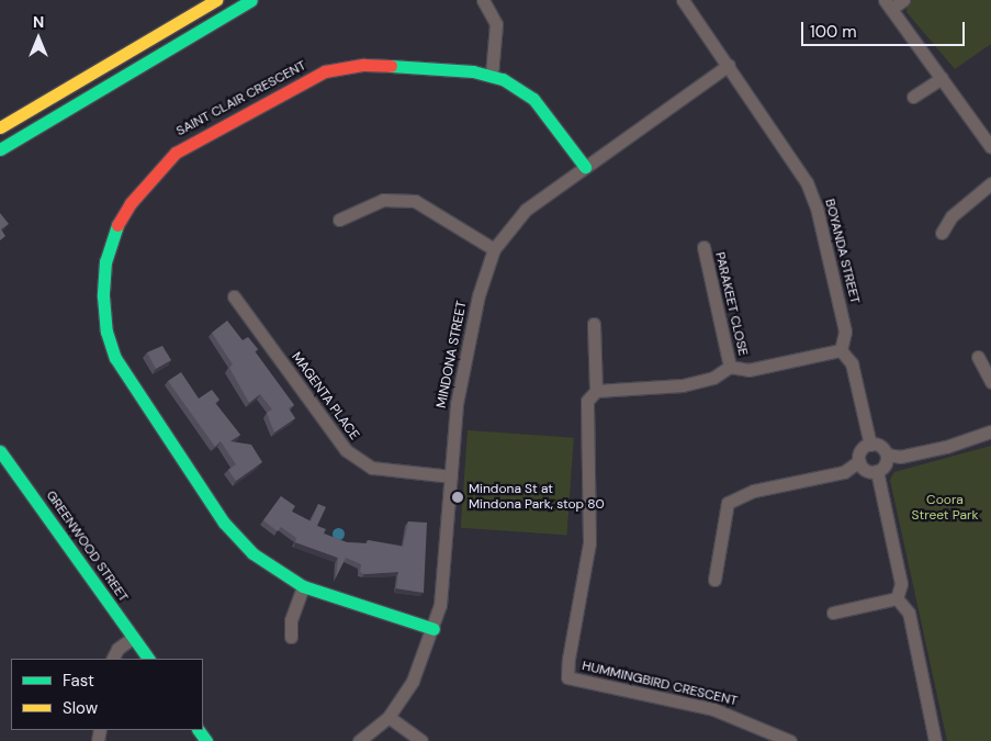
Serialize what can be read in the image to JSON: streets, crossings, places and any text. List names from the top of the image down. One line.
{"streets":{"main road":["SAINT CLAIR CRESCENT","GREENWOOD STREET"],"street":["BOYANDA STREET","PARAKEET CLOSE","MINDONA STREET","MAGENTA PLACE","HUMMINGBIRD CRESCENT"]},"crossings":[["SAINT CLAIR CRESCENT","MINDONA STREET"],["BOYANDA STREET","MINDONA STREET"],["MINDONA STREET","MAGENTA PLACE"]],"parks":["Coora Street Park"],"places":["Mindona St at Mindona Park, stop 80"],"legend":["Fast","Slow"],"scale_bar":"100 m","north":"top"}
